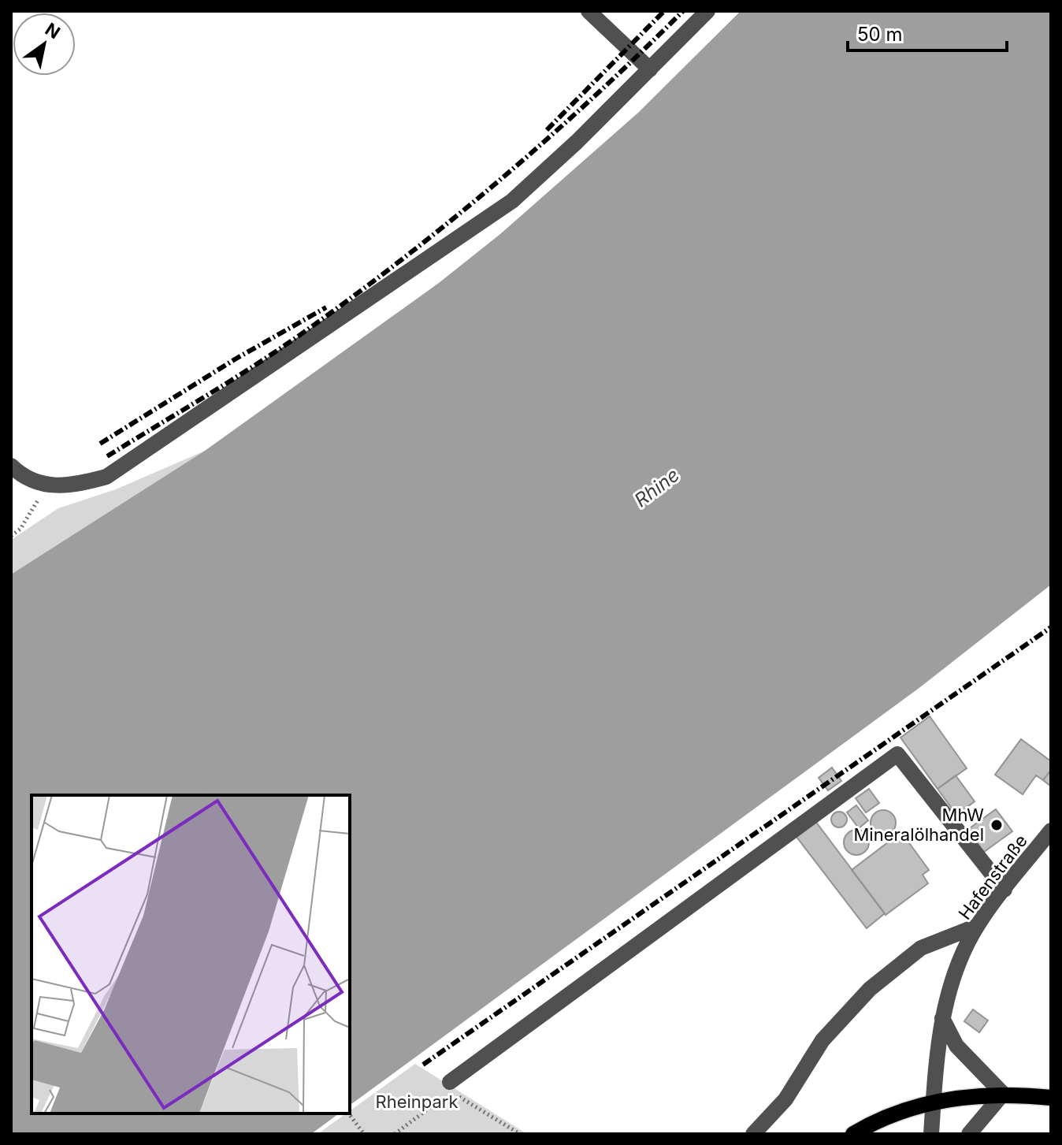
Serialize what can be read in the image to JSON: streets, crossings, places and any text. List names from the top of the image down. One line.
{"streets":{"street":["Hafenstraße"]},"water":["Rhine"],"parks":["Rheinpark"],"places":["MhW Mineralölhandel"],"scale_bar":"50 m","north":"top right"}
